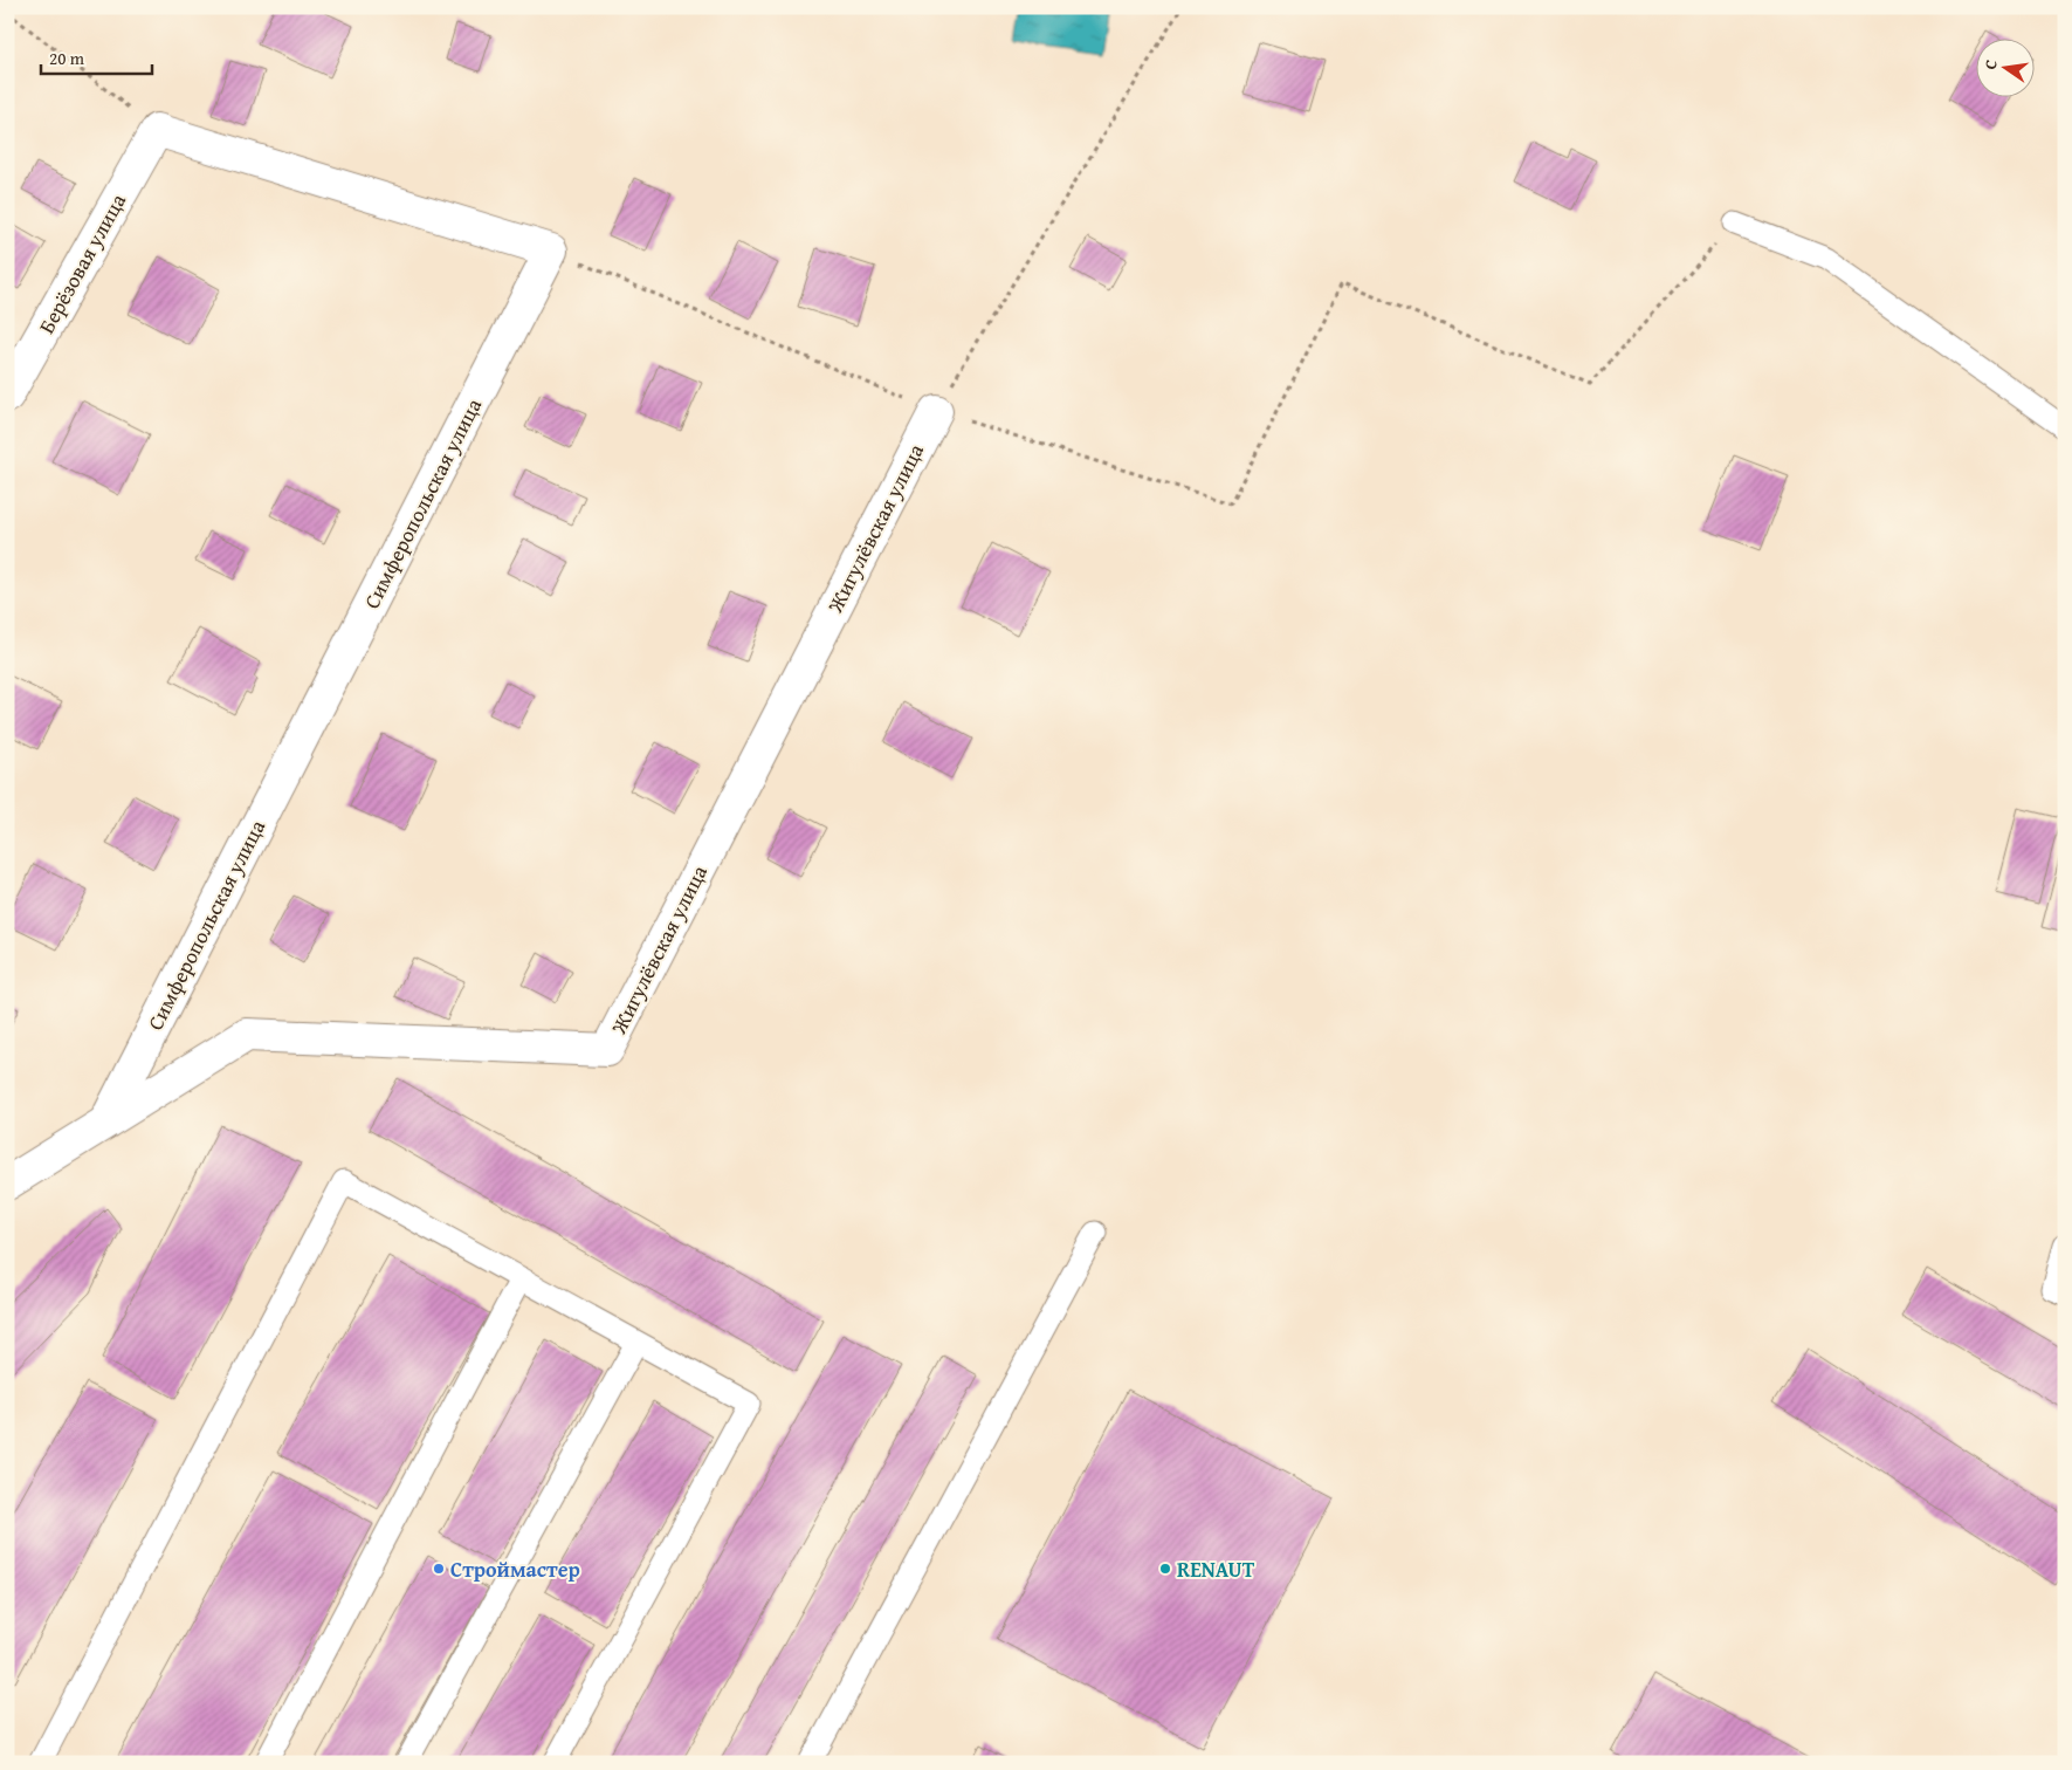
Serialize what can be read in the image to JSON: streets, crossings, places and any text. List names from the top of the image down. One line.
{"streets":{"street":["Берёзовая улица","Симферопольская улица","Жигулёвская улица"]},"crossings":[["Симферопольская улица","Жигулёвская улица"]],"places":["Строймастер","RENAUT"],"scale_bar":"20 m","north":"left"}
